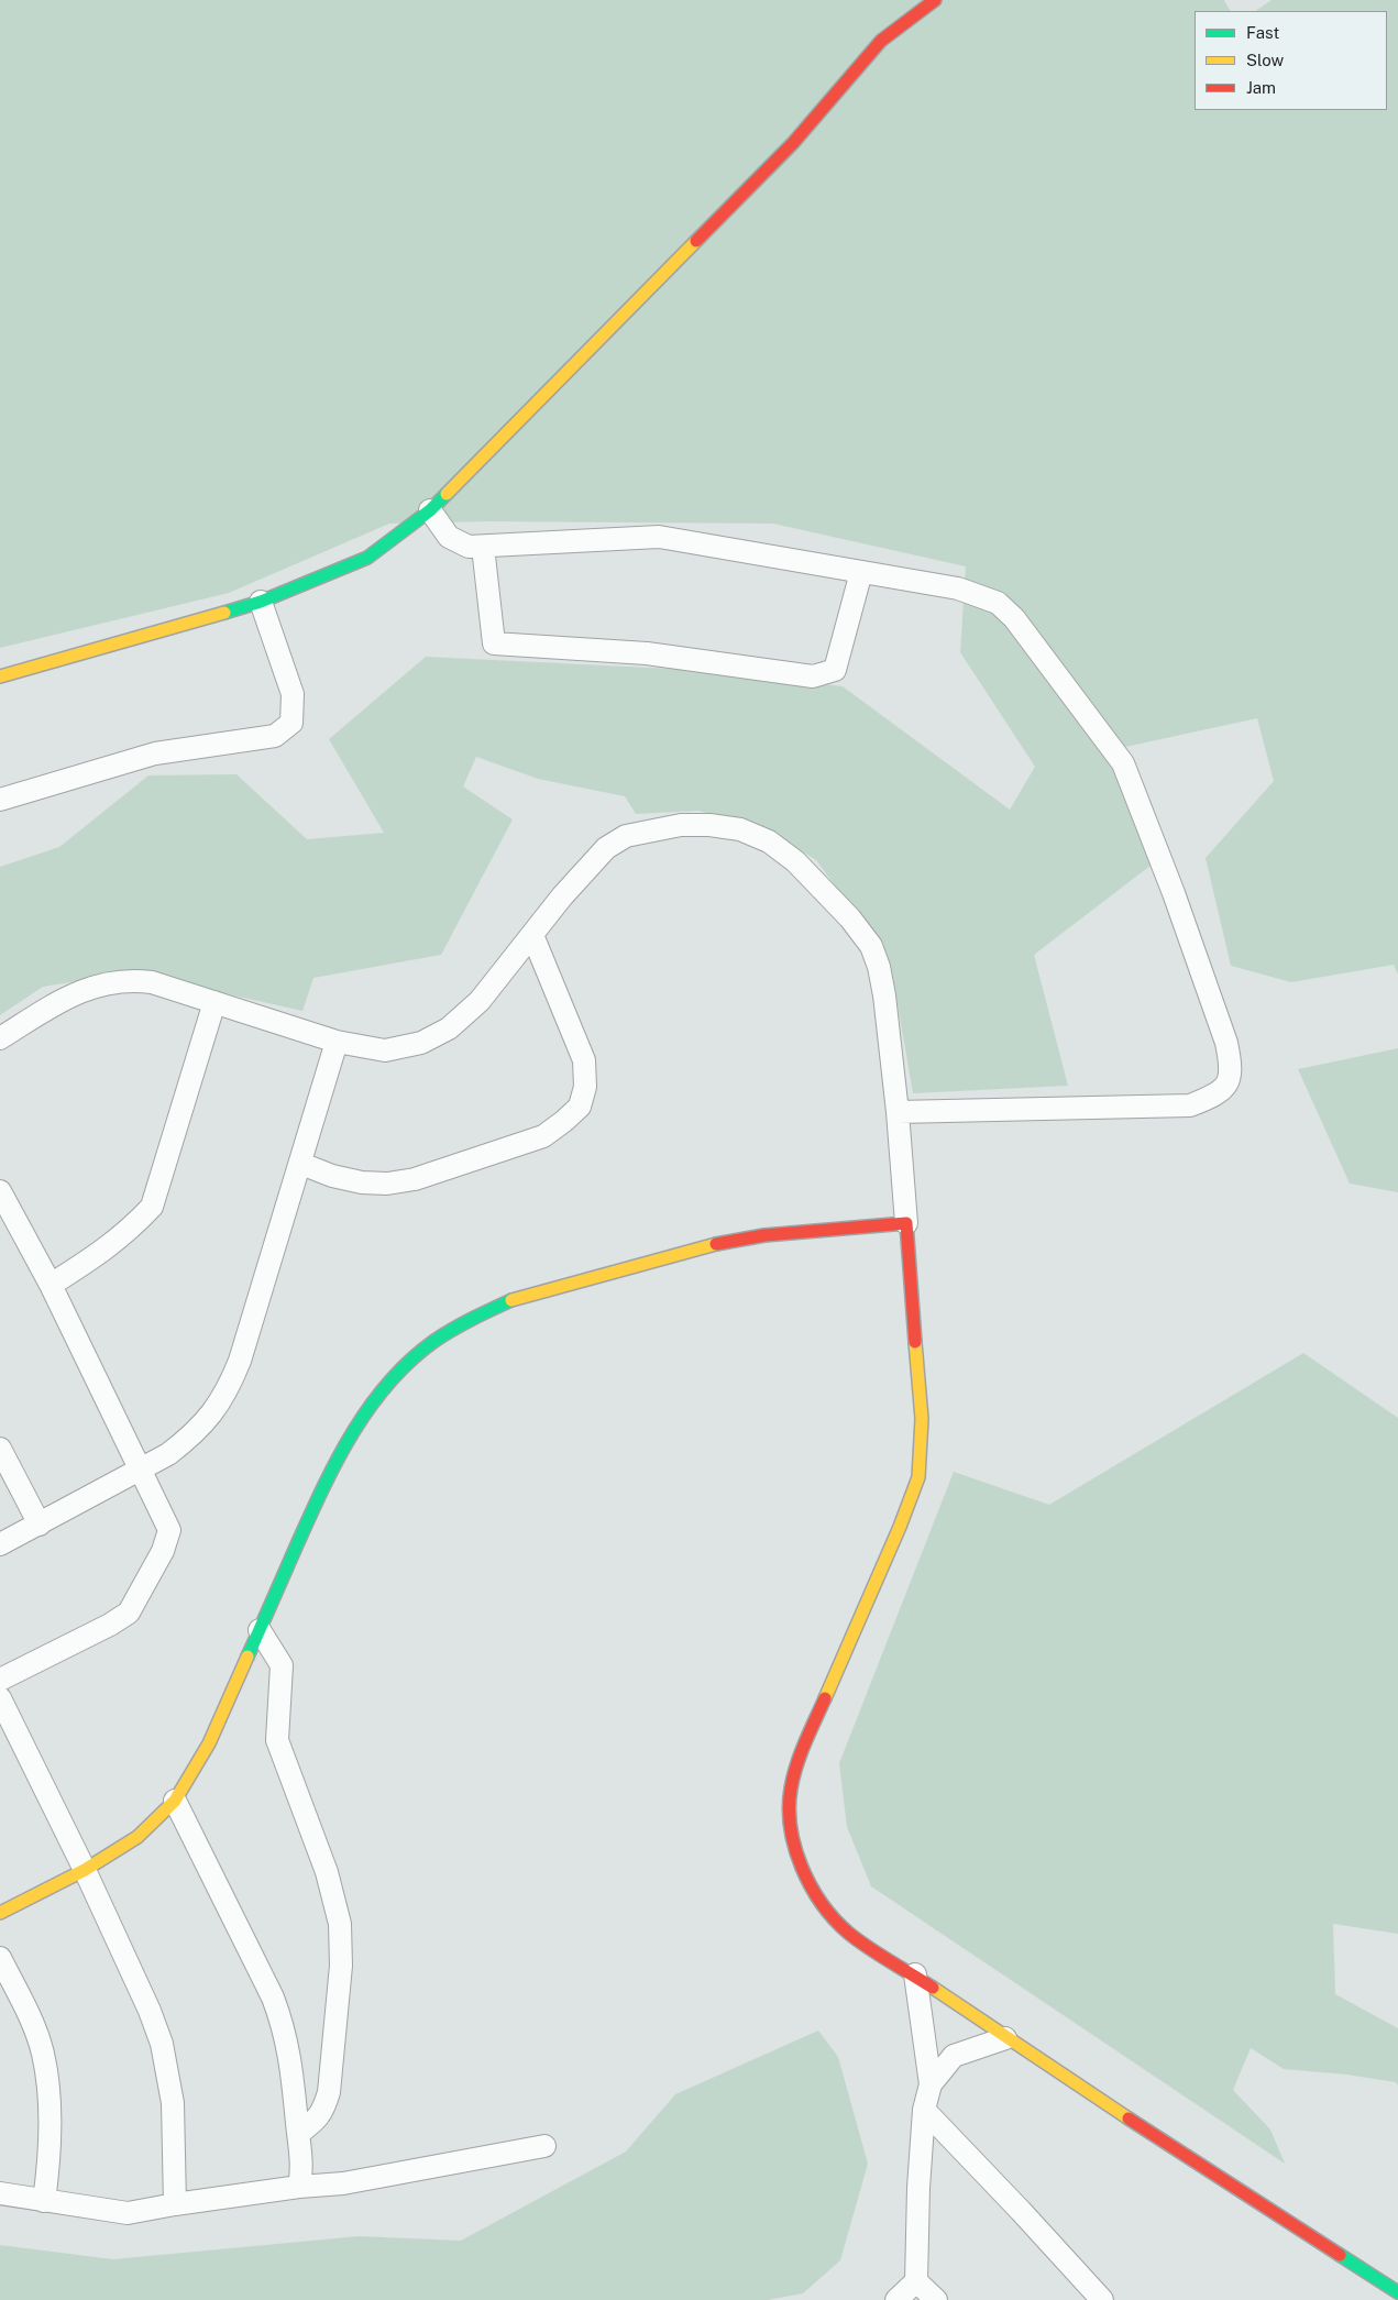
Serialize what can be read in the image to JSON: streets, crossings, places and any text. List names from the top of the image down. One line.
{"legend":["Fast","Slow","Jam"]}
